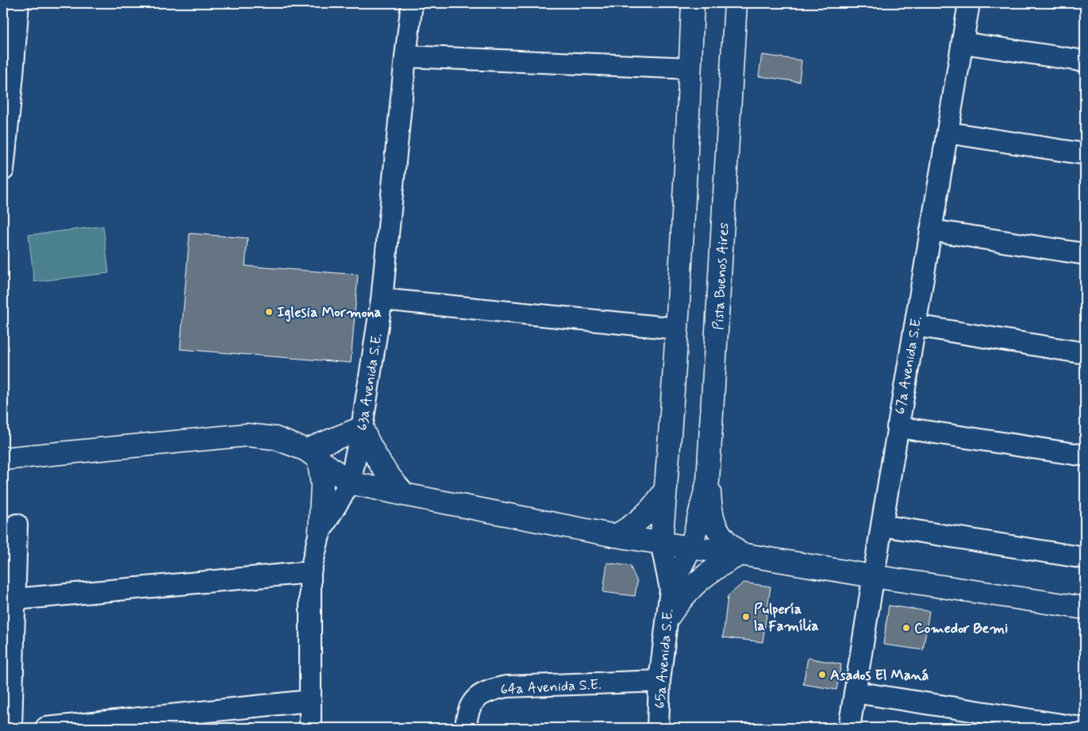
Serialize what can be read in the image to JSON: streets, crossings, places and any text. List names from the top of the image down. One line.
{"streets":{"street":["Pista Buenos Aires","67a Avenida S.E.","63a Avenida S.E.","65a Avenida S.E.","64a Avenida S.E."]},"crossings":[["Pista Buenos Aires","65a Avenida S.E."],["65a Avenida S.E.","64a Avenida S.E."]],"places":["Iglesia Mormona","Pulpería la Família","Comedor Bemi","Asados El Maná"]}
